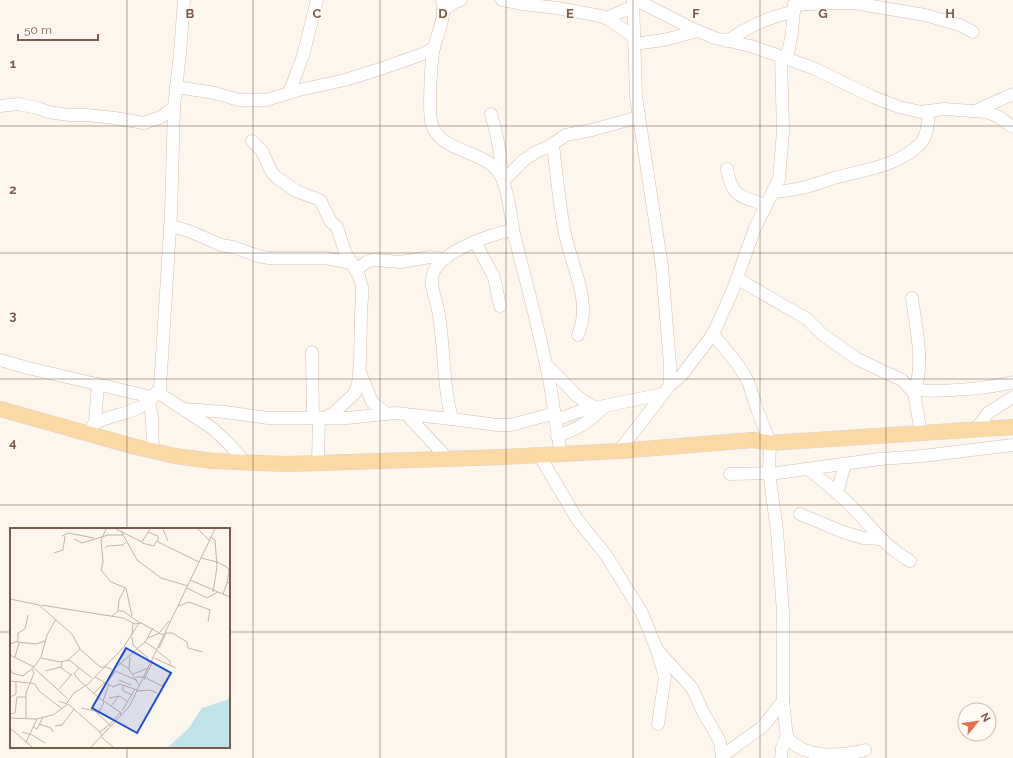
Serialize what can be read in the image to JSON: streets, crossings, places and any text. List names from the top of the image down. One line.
{"scale_bar":"50 m","north":"top right","grid":{"columns":["B","C","D","E","F","G","H"],"rows":["1","2","3","4"]}}
